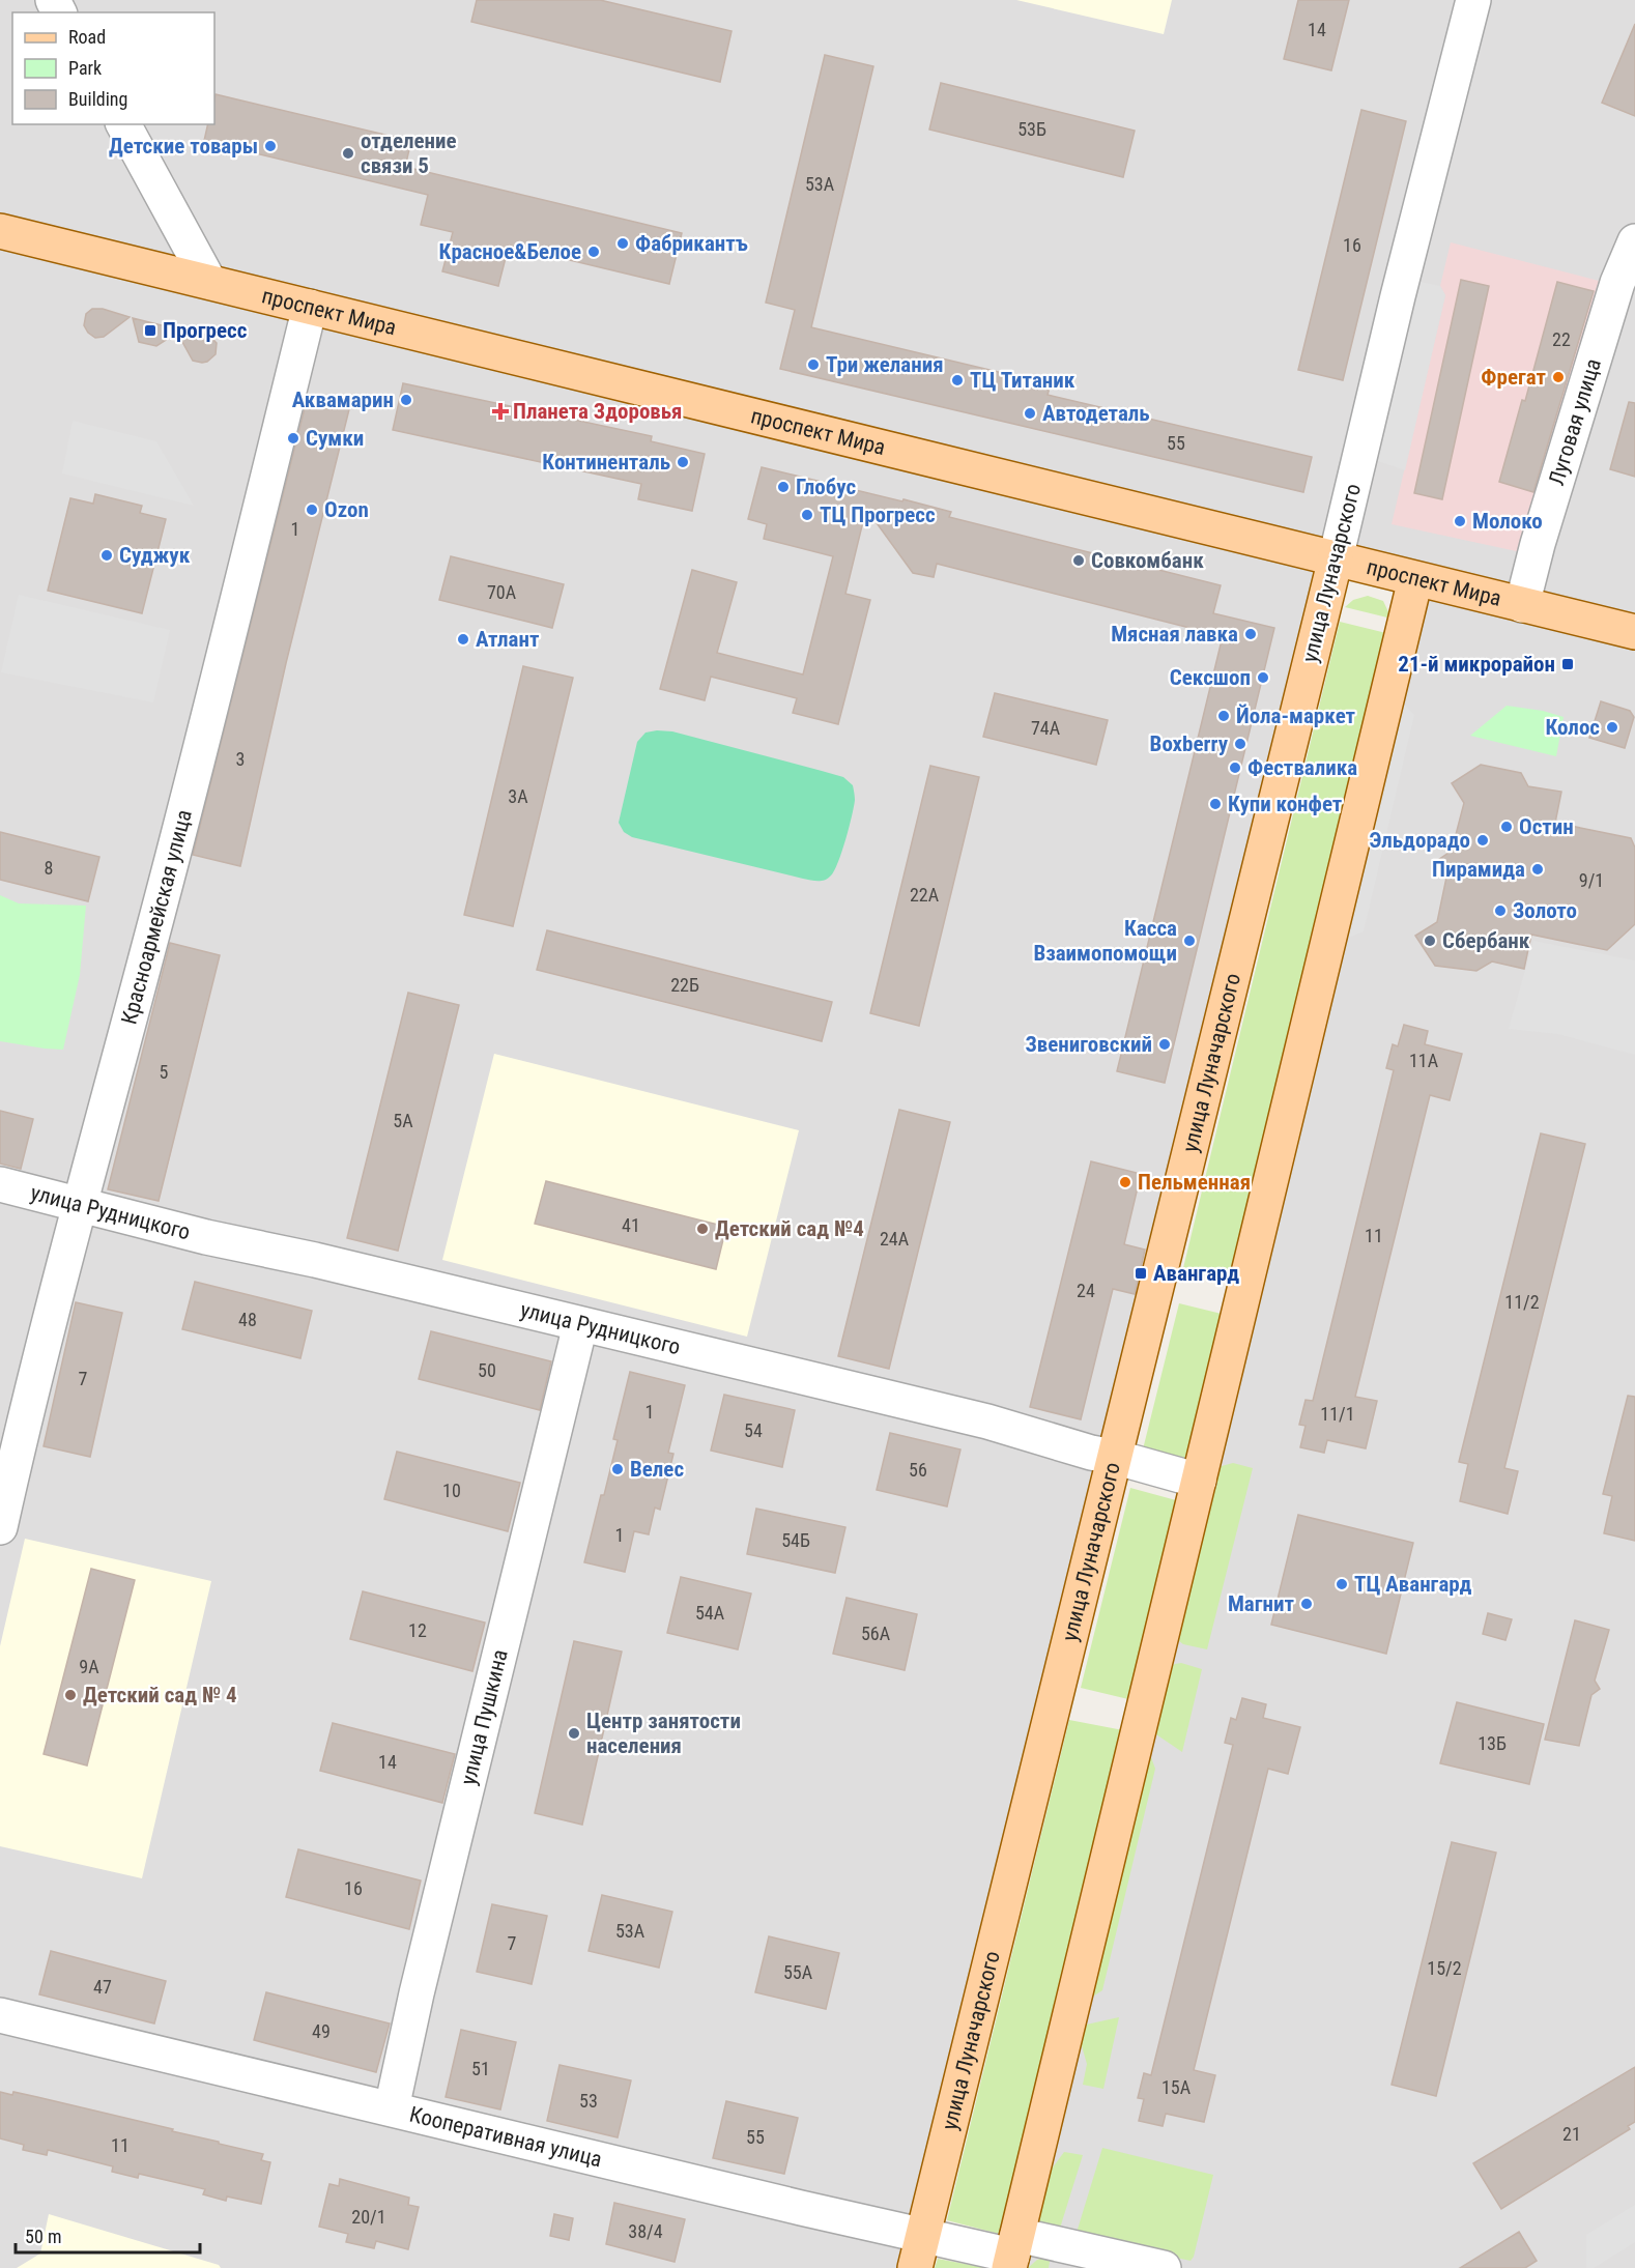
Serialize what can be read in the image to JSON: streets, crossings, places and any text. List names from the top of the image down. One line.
{"streets":{"main road":["проспект Мира","улица Луначарского"],"street":["Луговая улица","Красноармейская улица","улица Рудницкого","улица Пушкина","Кооперативная улица"]},"crossings":[["проспект Мира","Луговая улица"],["проспект Мира","улица Луначарского"],["проспект Мира","Красноармейская улица"],["улица Луначарского","улица Рудницкого"],["улица Луначарского","Кооперативная улица"],["Красноармейская улица","улица Рудницкого"],["улица Рудницкого","улица Пушкина"],["улица Пушкина","Кооперативная улица"]],"places":{"other":["Детские товары","отделение связи 5","Фабрикантъ","Красное&Белое","Три желания","Фрегат","ТЦ Титаник","Аквамарин","Автодеталь","Сумки","Континенталь","Глобус","Ozon","ТЦ Прогресс","Молоко","Суджук","Совкомбанк","Мясная лавка","Атлант","Сексшоп","Йола-маркет","Колос","Boxberry","Фествалика","Купи конфет","Остин","Эльдорадо","Пирамида","Золото","Касса Взаимопомощи","Сбербанк","Звениговский","Пельменная","Детский сад №4","Велес","ТЦ Авангард","Магнит","Детский сад № 4","Центр занятости населения"],"transit":["Прогресс","21-й микрорайон","Авангард"],"health":["Планета Здоровья"]},"house_numbers":["14","53Б","53А","16","22","55","1","70А","74А","3","3А","8","9/1","22А","22Б","11А","5","5А","41","11","24А","24","11/2","48","50","7","1","11/1","54","56","10","1","54Б","54А","12","56А","9А","13Б","14","16","53А","7","15/2","55А","47","49","51","15А","53","21","55","11","20/1","38/4"],"legend":["Road","Park","Building"],"scale_bar":"50 m"}
